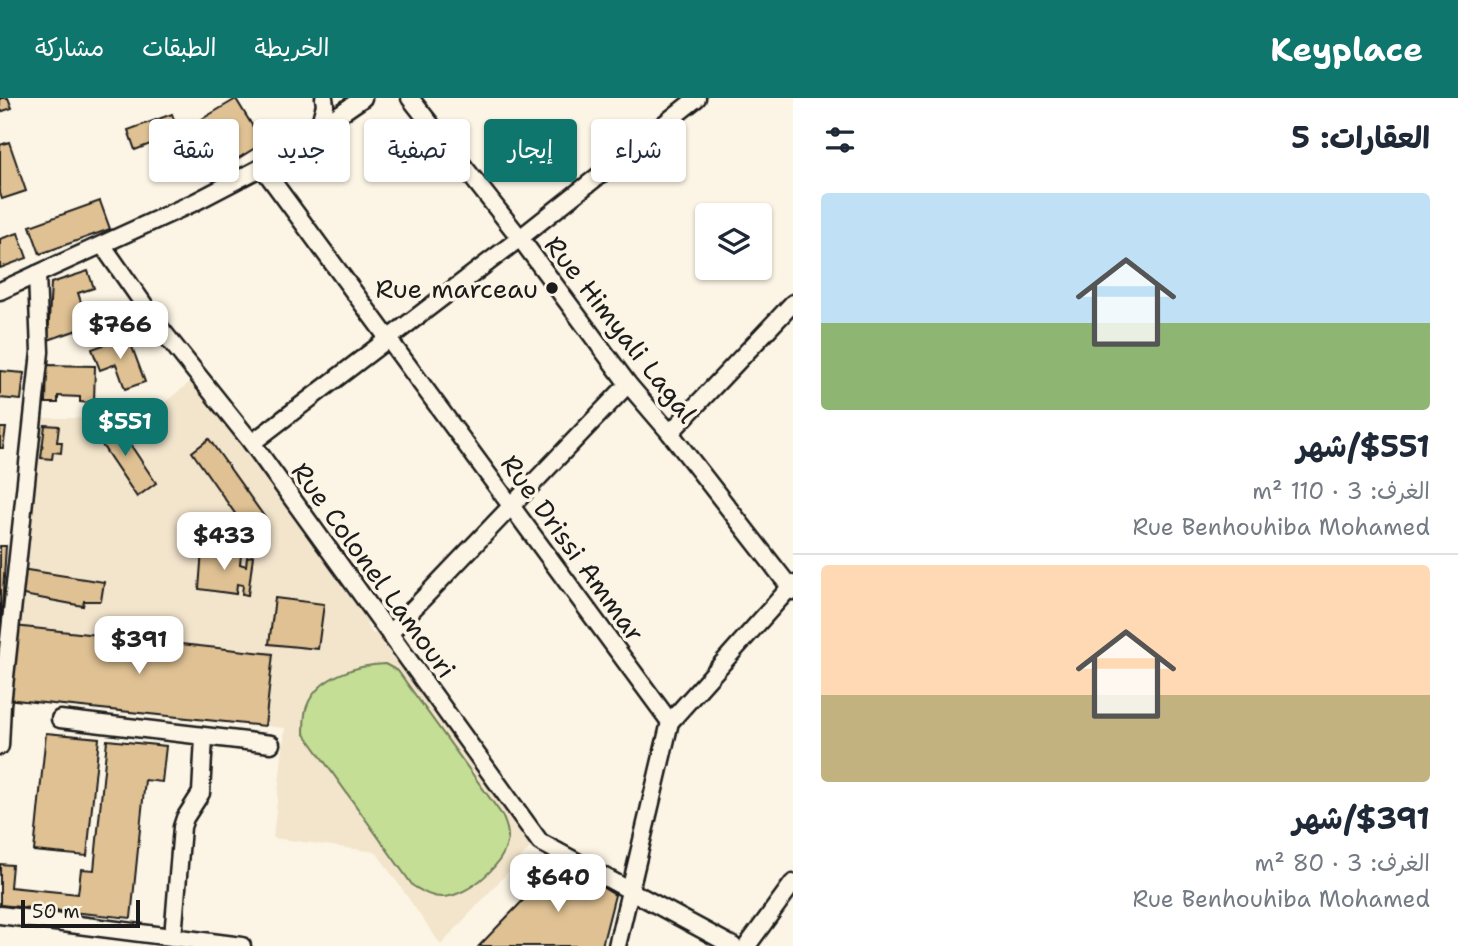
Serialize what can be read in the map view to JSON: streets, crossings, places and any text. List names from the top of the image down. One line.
{"streets":{"street":["Rue Himyali Lagal","Rue Drissi Ammar","Rue Colonel Lamouri"]},"places":["Rue marceau"],"scale_bar":"50 m","page":{"header":"Keyplace","nav":["الخريطة","الطبقات","مشاركة"],"heading":"العقارات: 5","chip":["شراء","إيجار","تصفية","جديد","شقة"],"list":[{"name":"$551/شهر","note":"الغرف: 3 · 110 m² · Rue Benhouhiba Mohamed"},{"name":"$391/شهر","note":"الغرف: 3 · 80 m² · Rue Benhouhiba Mohamed"}],"price":["$766","$551","$433","$391","$640"],"scale":"50 m"}}
